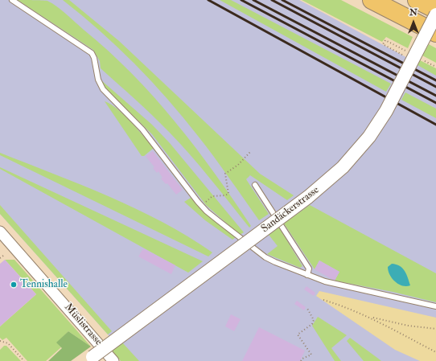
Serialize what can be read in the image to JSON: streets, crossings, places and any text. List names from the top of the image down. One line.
{"streets":{"street":["Sandäckerstrasse","Müslistrasse"]},"places":["Tennishalle"],"north":"top"}
